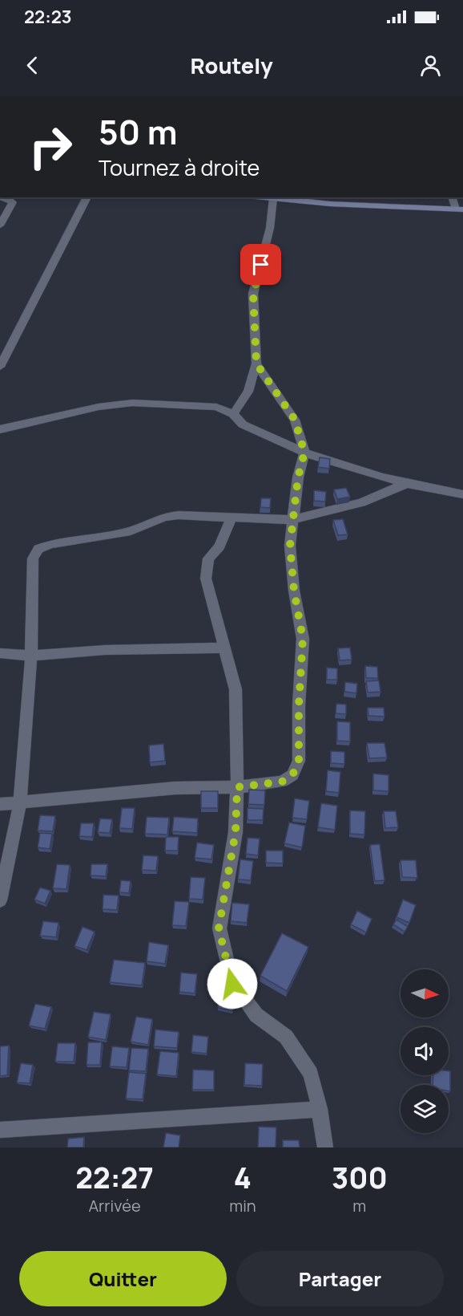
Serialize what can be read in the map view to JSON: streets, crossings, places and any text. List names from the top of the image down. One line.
{"north":"right","page":{"status":"22:23","header":"Routely","turn":["50 m","Tournez à droite"],"eta":["22:27","Arrivée","4","min","300","m"],"buttons":["Quitter","Partager"]}}
